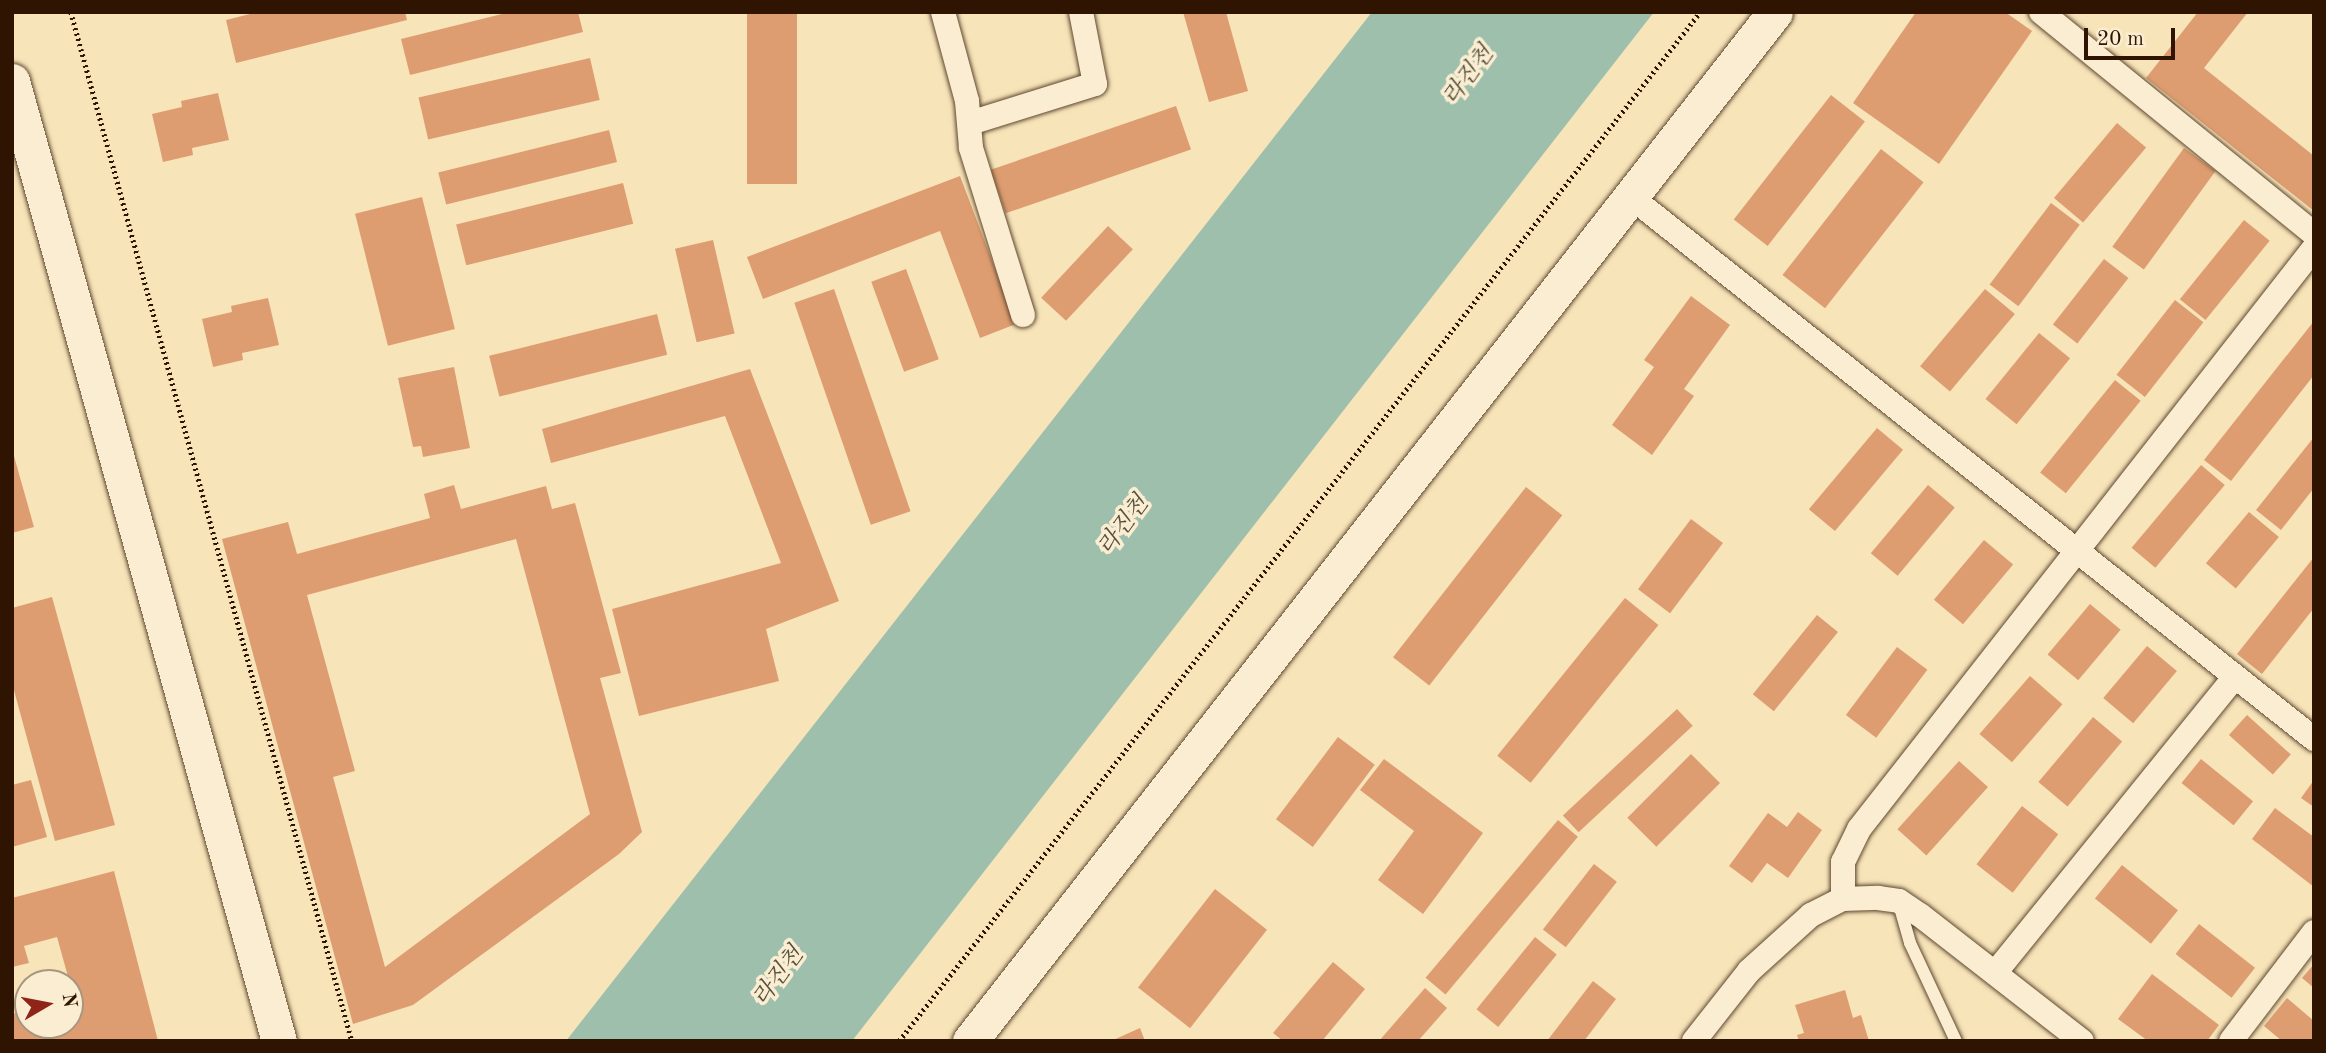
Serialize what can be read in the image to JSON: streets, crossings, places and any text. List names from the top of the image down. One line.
{"water":["라진천"],"scale_bar":"20 m","north":"right"}
